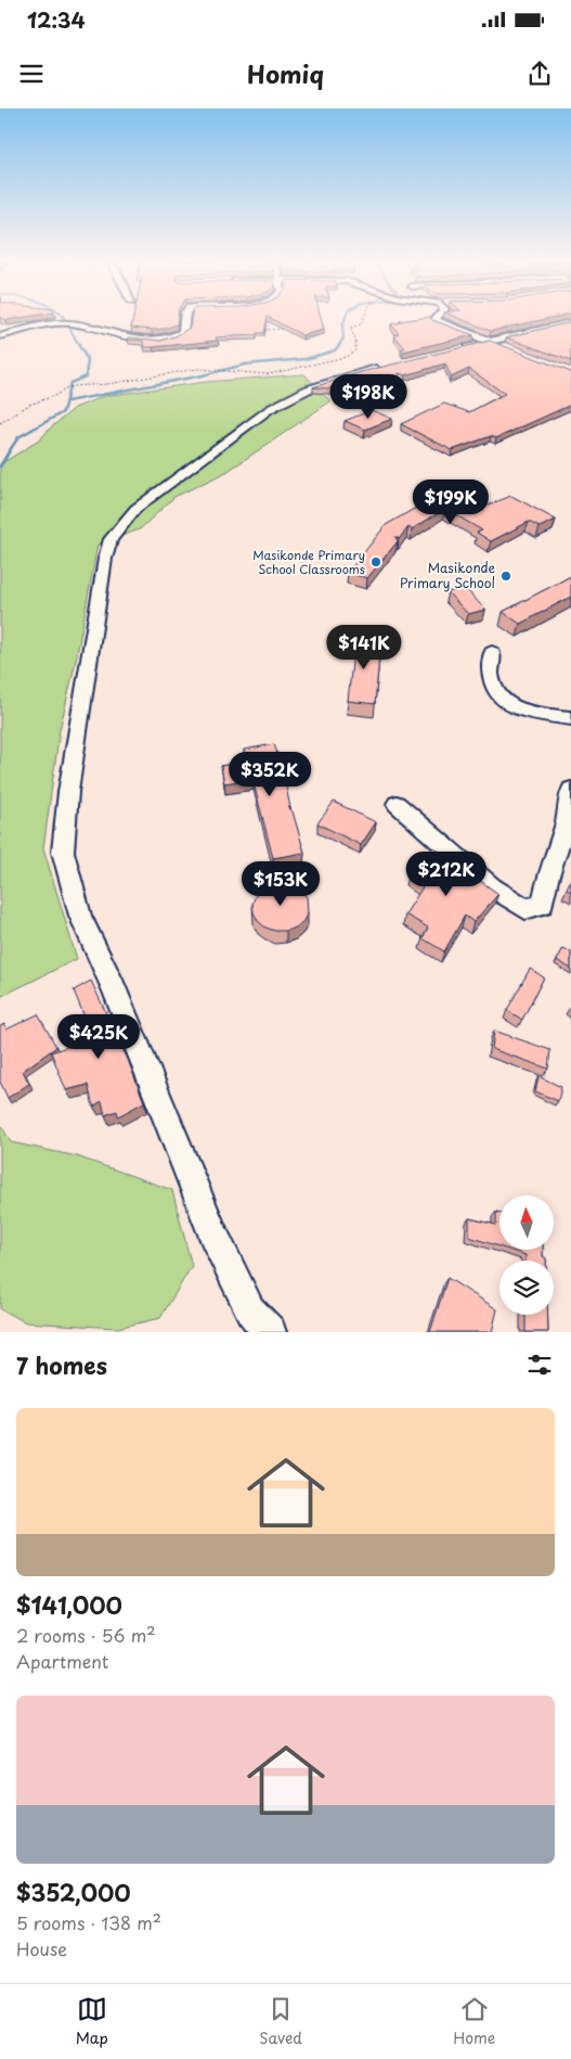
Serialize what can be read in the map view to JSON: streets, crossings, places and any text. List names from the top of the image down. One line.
{"places":["Masikonde Primary School Classrooms","Masikonde Primary School"],"north":"top","page":{"status":"12:34","header":"Homiq","price":["$198K","$199K","$141K","$352K","$212K","$153K","$425K"],"heading":"7 homes","list":[{"name":"$141,000","note":"2 rooms · 56 m² · Apartment"},{"name":"$352,000","note":"5 rooms · 138 m² · House"}],"tabs":["Map","Saved","Home"]}}
